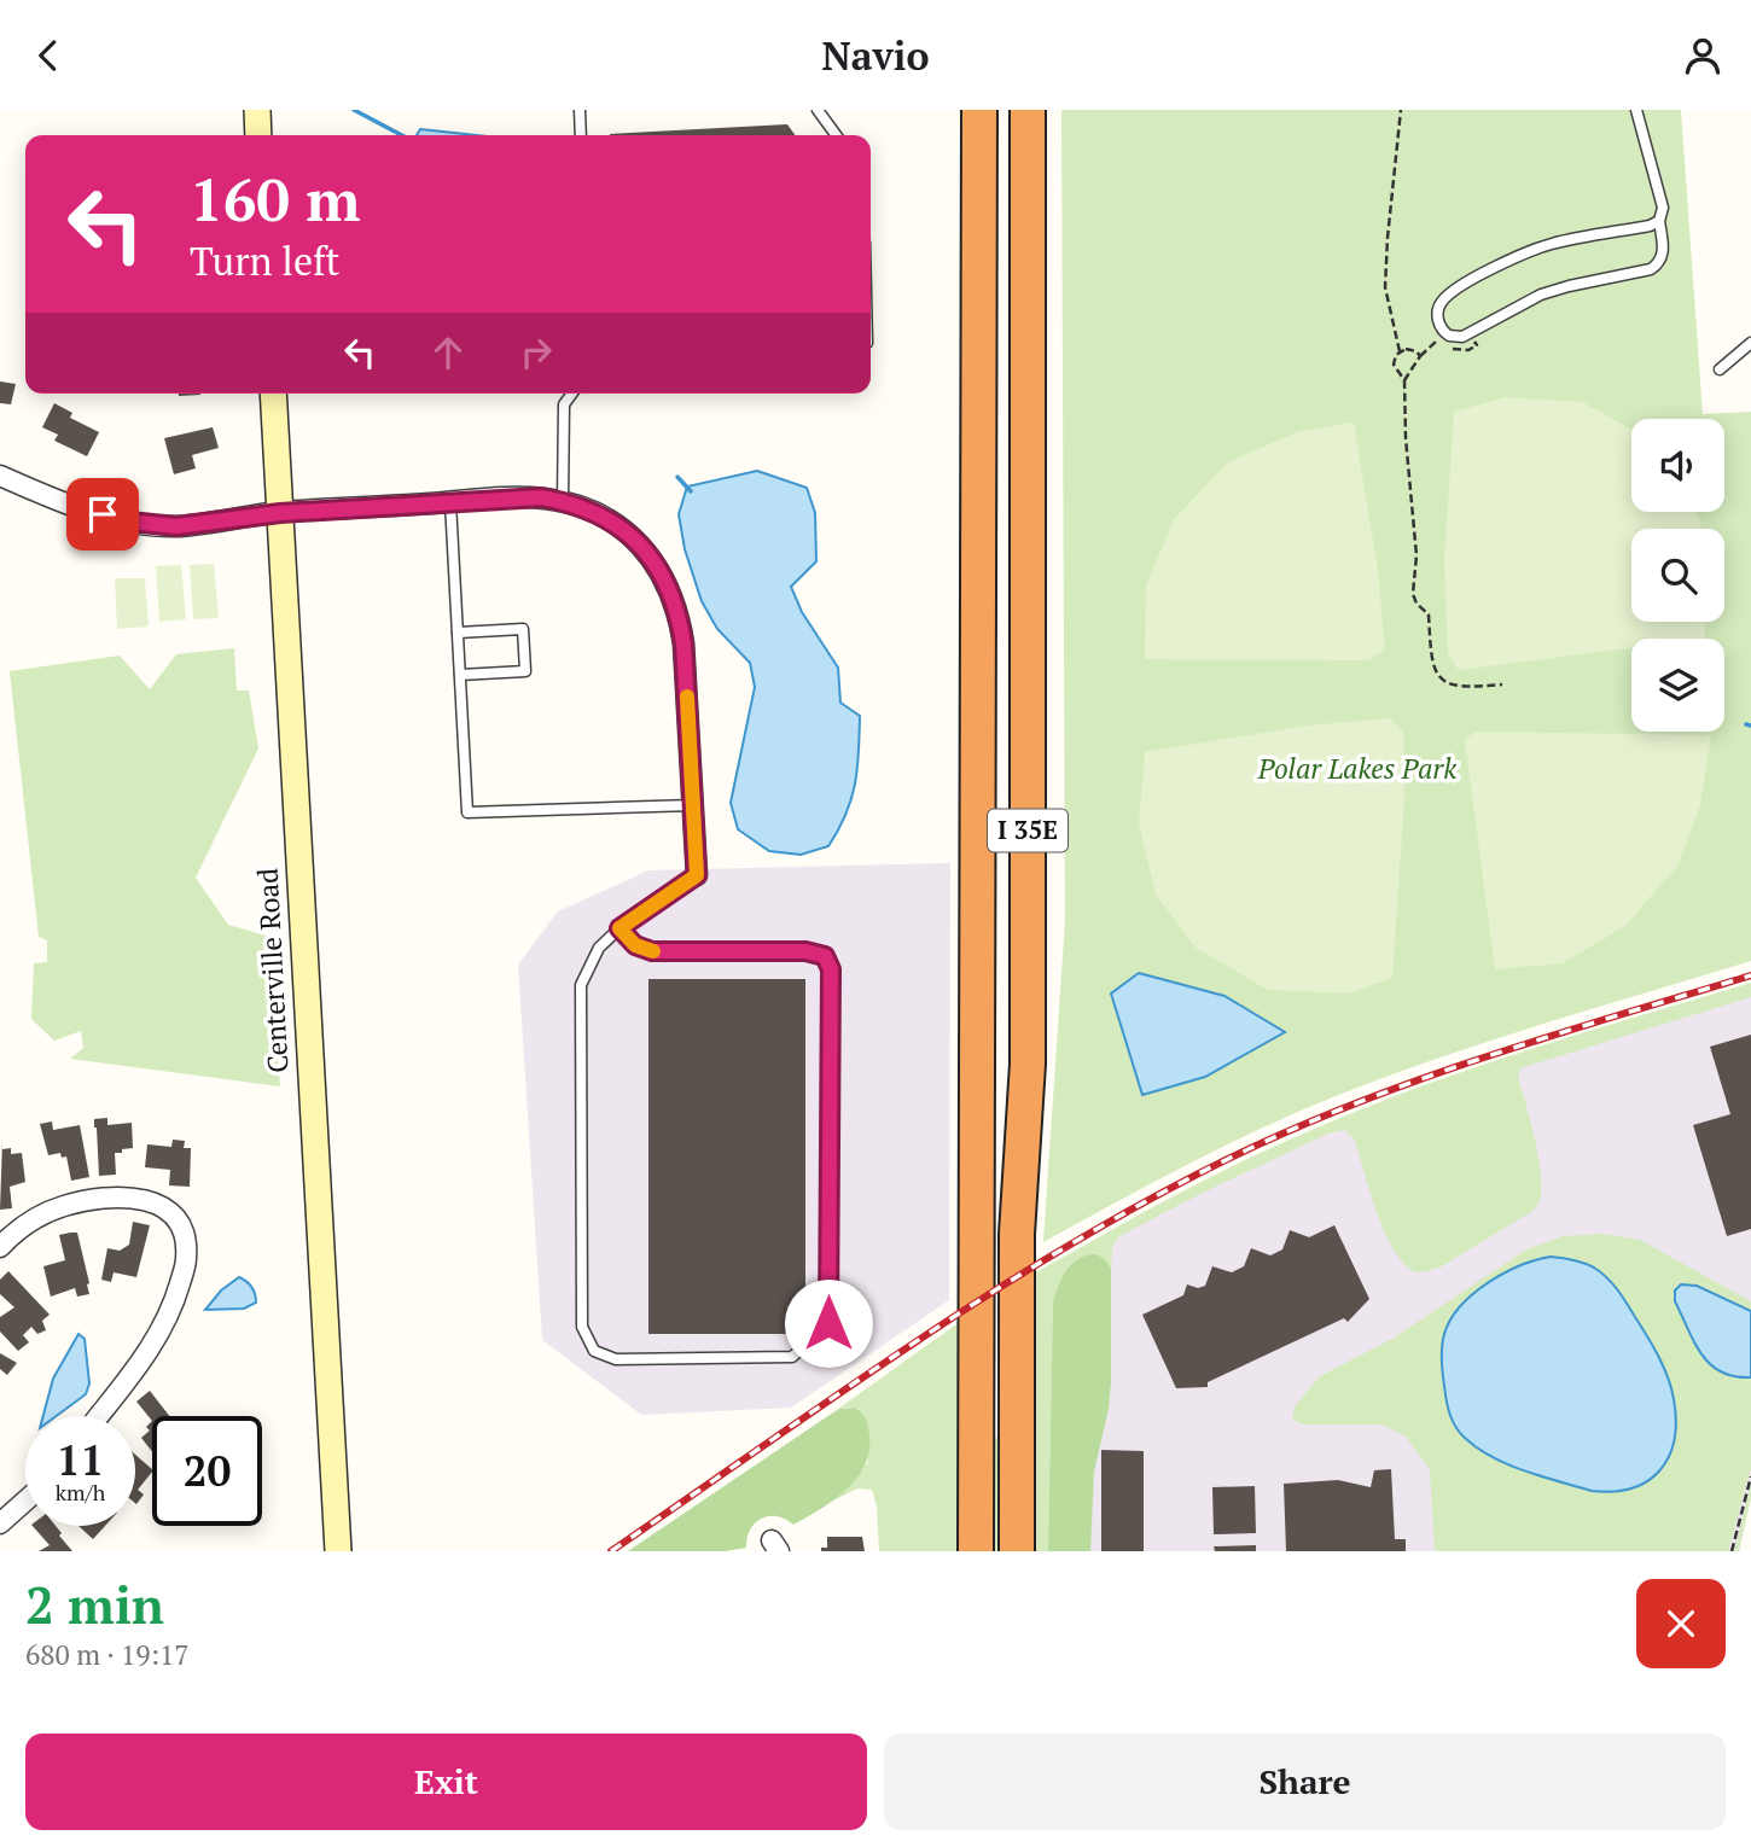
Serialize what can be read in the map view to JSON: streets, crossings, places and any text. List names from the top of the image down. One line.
{"streets":{"highway":["I 35E"],"main road":["Centerville Road"]},"parks":["Polar Lakes Park"],"page":{"header":"Navio","turn":["160 m","Turn left"],"speed":"11 km/h","limit":"20","heading":["2 min","680 m · 19:17"],"buttons":["Exit","Share"]}}
